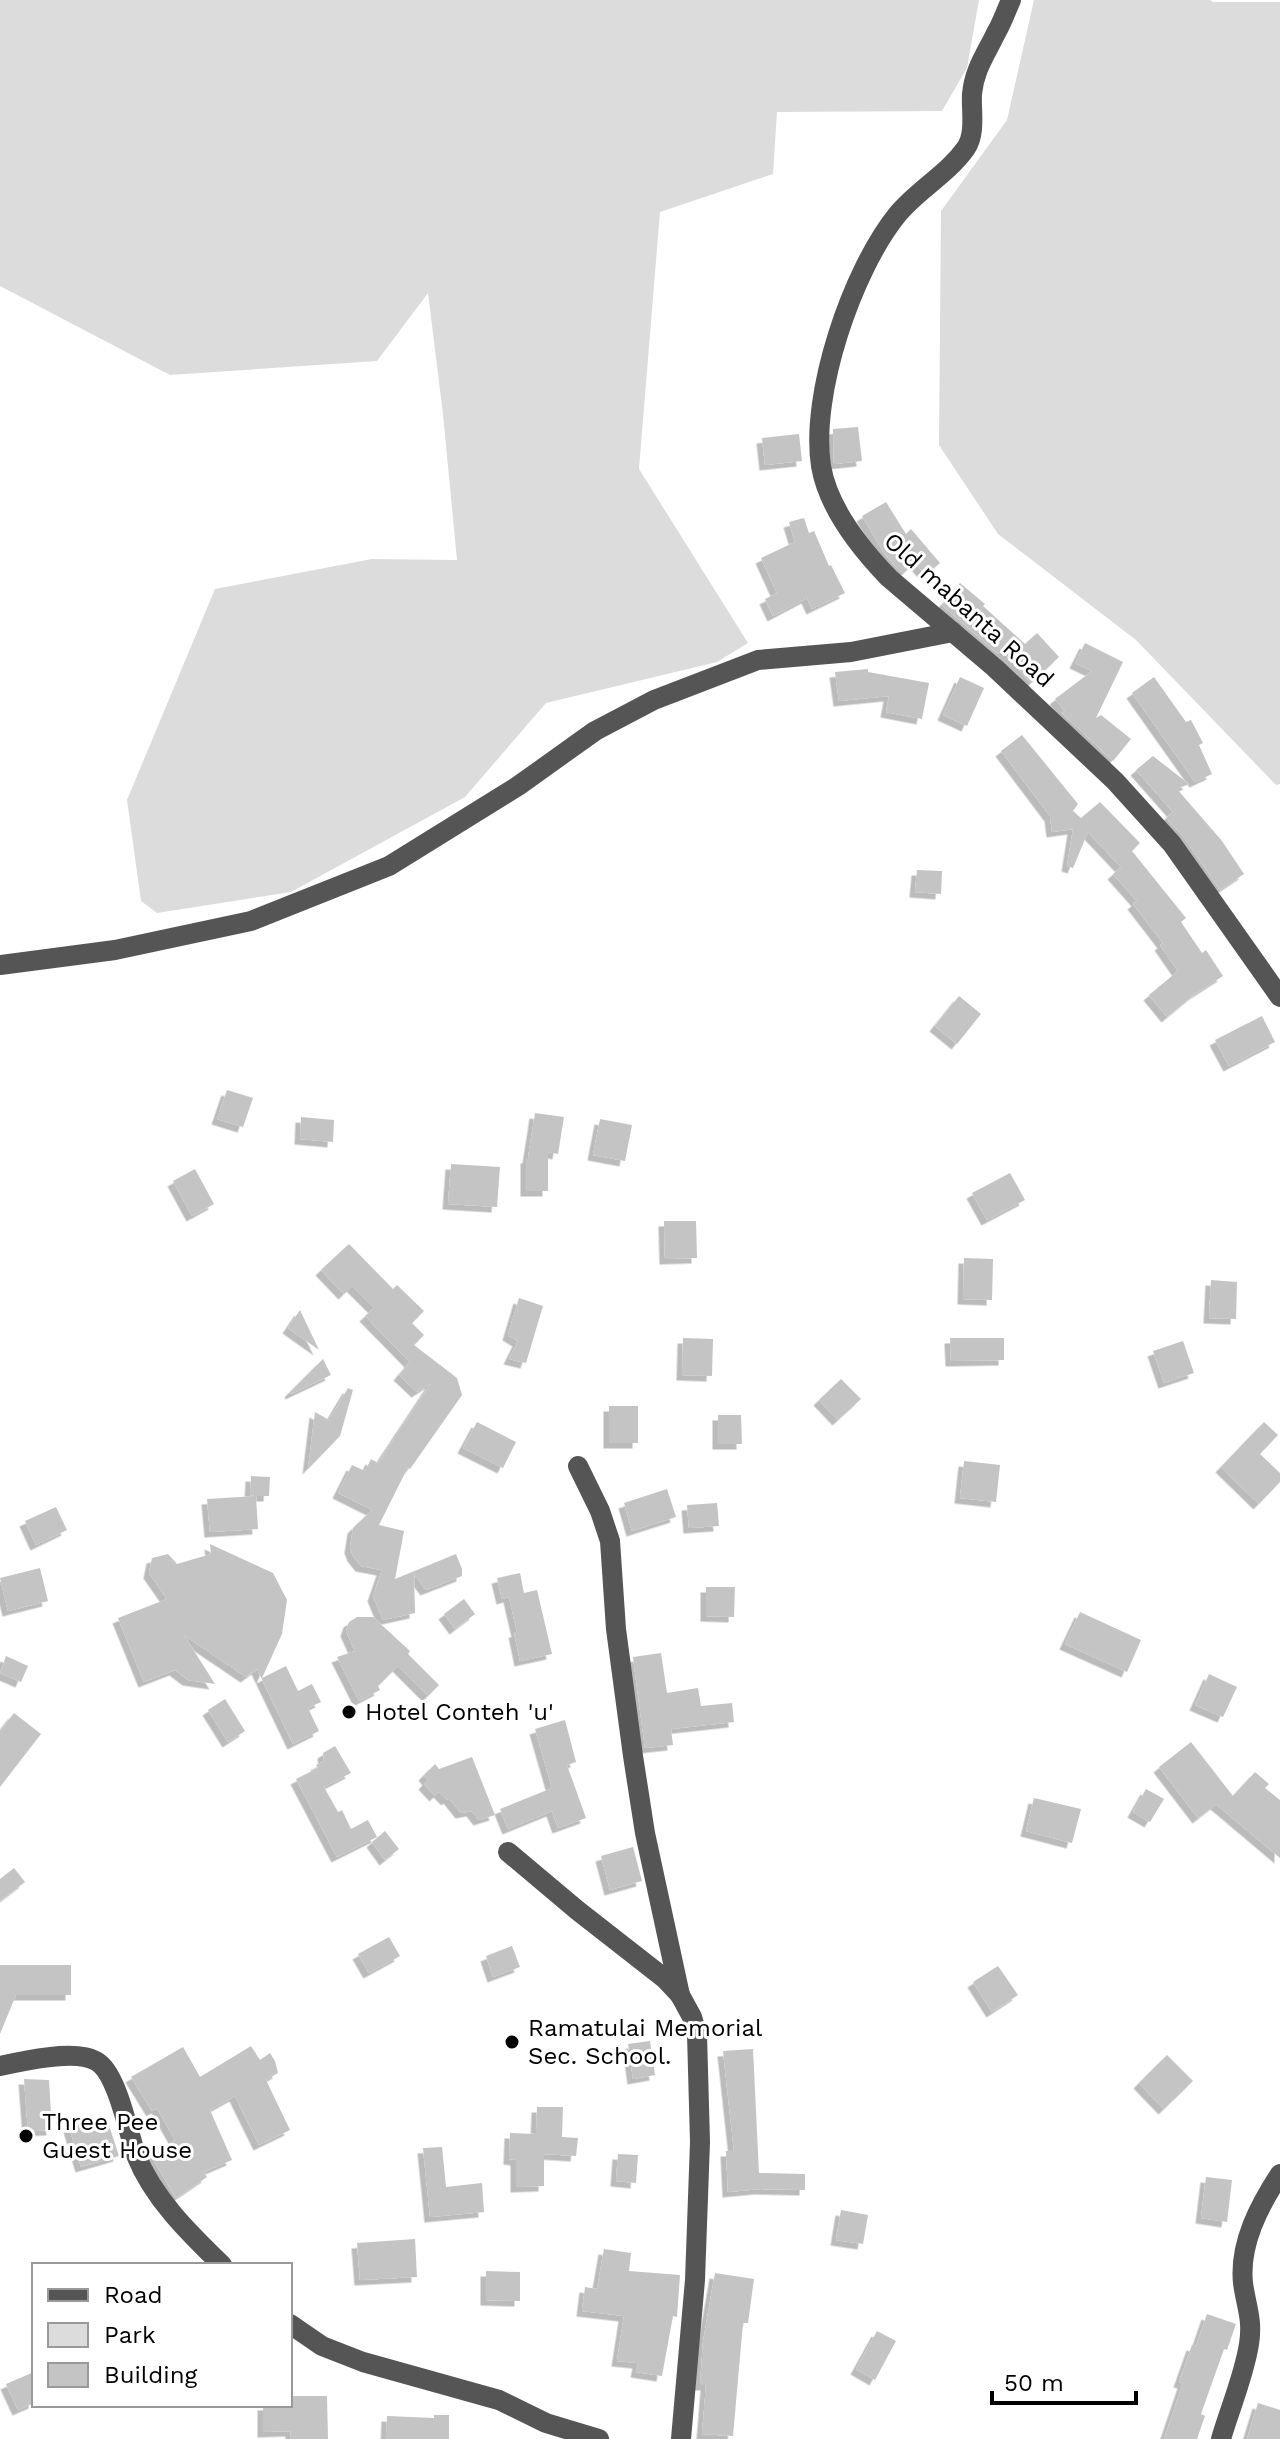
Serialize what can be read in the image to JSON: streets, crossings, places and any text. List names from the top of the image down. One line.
{"streets":{"street":["Old mabanta Road"]},"places":["Hotel Conteh 'u'","Ramatulai Memorial Sec. School.","Three Pee Guest House"],"legend":["Road","Park","Building"],"scale_bar":"50 m"}
